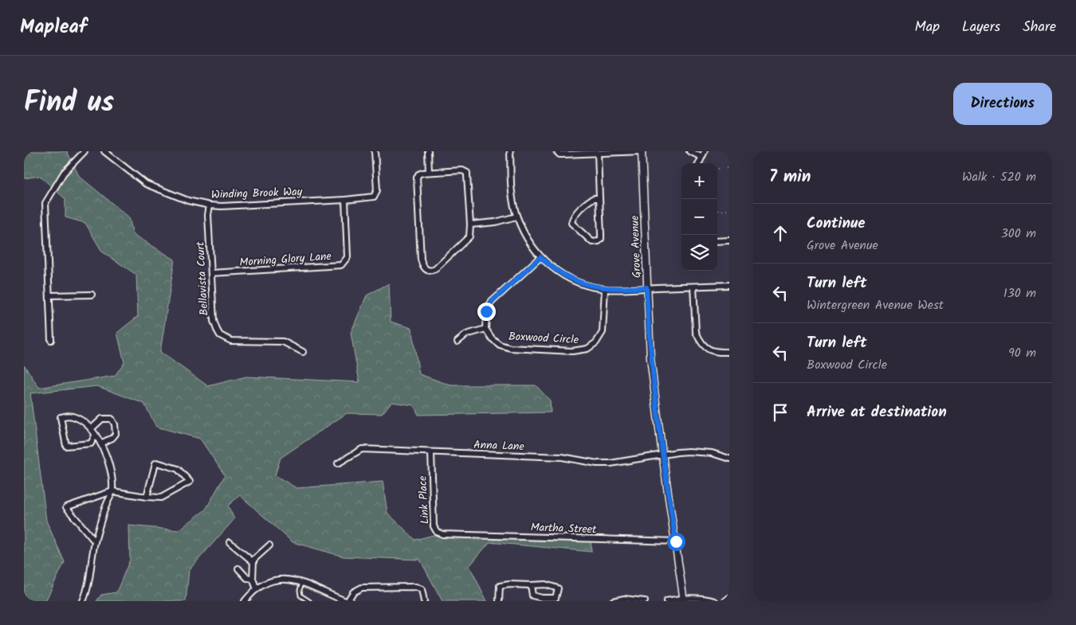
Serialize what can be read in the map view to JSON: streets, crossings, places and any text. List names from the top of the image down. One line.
{"streets":{"street":["Winding Brook Way","Grove Avenue","Morning Glory Lane","Bellavista Court","Boxwood Circle","Anna Lane","Link Place","Martha Street"]},"crossings":[["Winding Brook Way","Morning Glory Lane"],["Winding Brook Way","Bellavista Court"],["Grove Avenue","Anna Lane"],["Grove Avenue","Martha Street"],["Morning Glory Lane","Bellavista Court"],["Anna Lane","Link Place"],["Link Place","Martha Street"]],"page":{"header":"Mapleaf","nav":["Map","Layers","Share"],"title":"Find us","buttons":"Directions","heading":["7 min","Walk · 520 m"],"map_buttons":["+","−"],"list":[["Continue","Grove Avenue","300 m"],["Turn left","Wintergreen Avenue West","130 m"],["Turn left","Boxwood Circle","90 m"],"Arrive at destination"]}}
